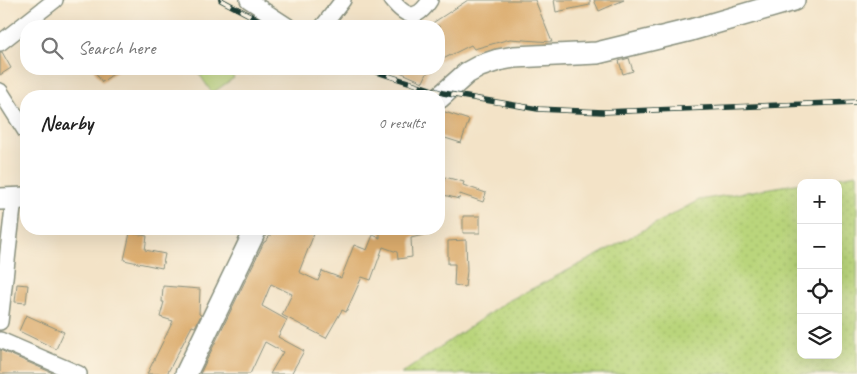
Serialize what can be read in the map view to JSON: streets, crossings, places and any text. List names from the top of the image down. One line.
{"page":{"search":"Search here","heading":["Nearby","0 results"],"map_buttons":["+","−"]}}
